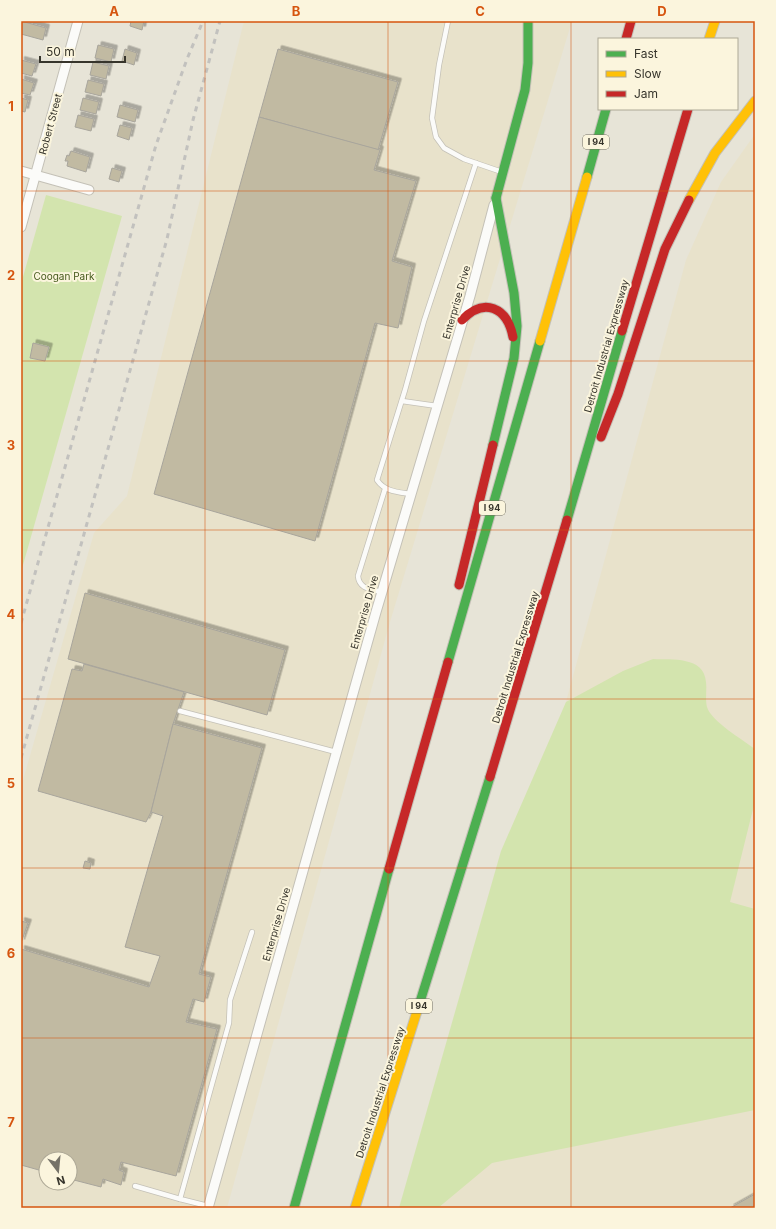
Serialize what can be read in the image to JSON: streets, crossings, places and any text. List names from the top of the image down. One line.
{"streets":{"main road":["I 94","Enterprise Drive","Detroit Industrial Expressway"],"street":["Robert Street"]},"parks":["Coogan Park"],"legend":["Fast","Slow","Jam"],"scale_bar":"50 m","north":"bottom","grid":{"columns":["A","B","C","D"],"rows":["1","2","3","4","5","6","7"]}}
